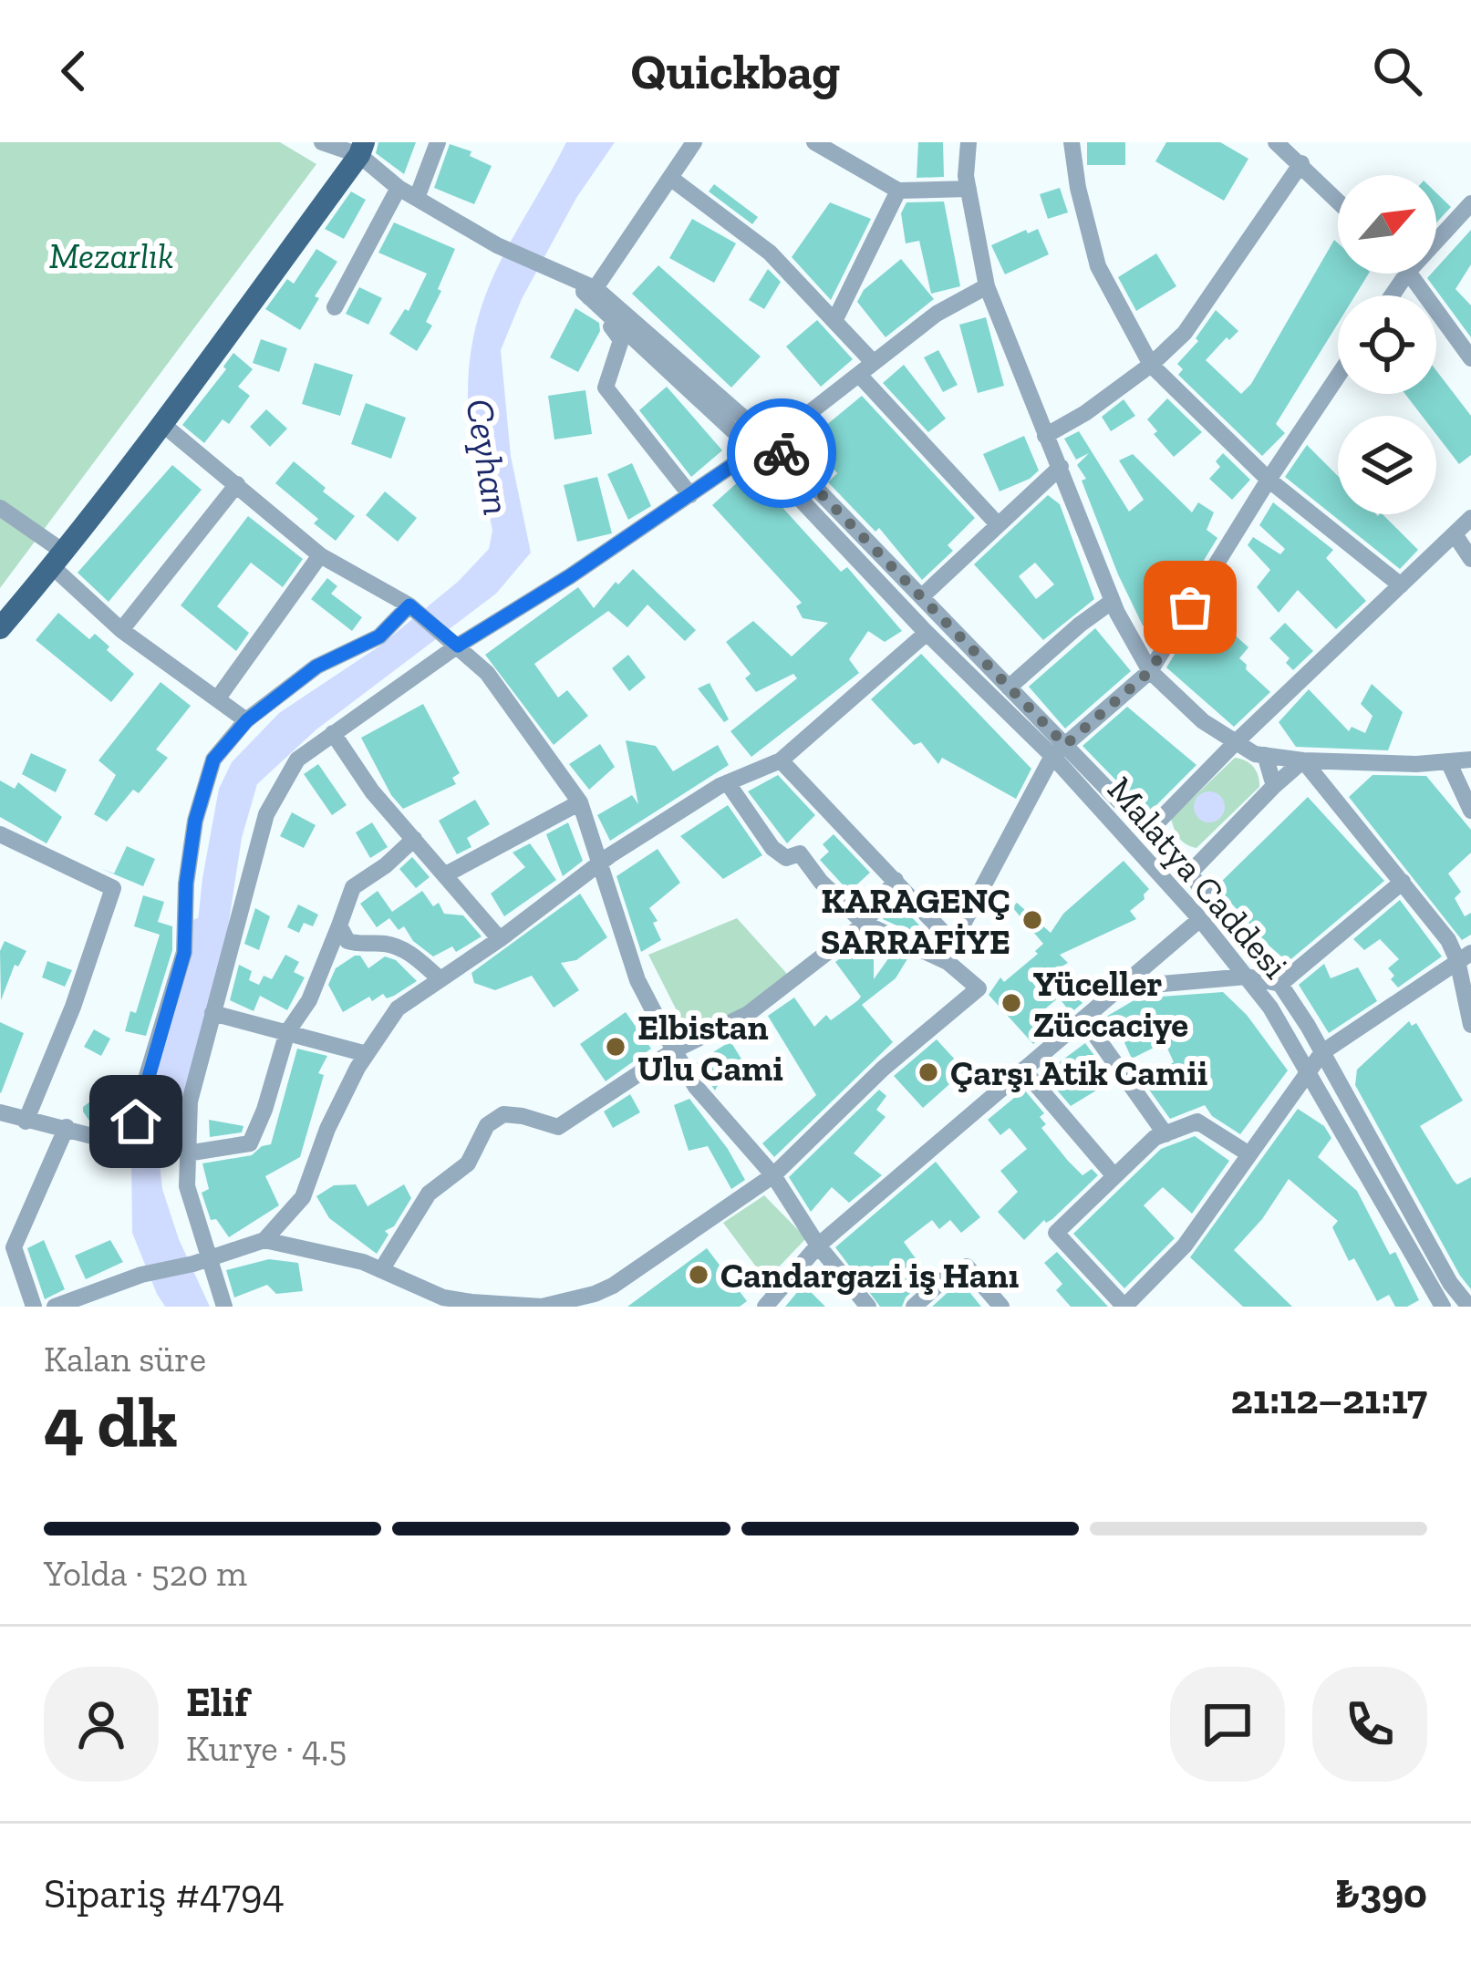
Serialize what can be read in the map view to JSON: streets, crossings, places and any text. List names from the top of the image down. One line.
{"streets":{"street":["Malatya Caddesi"]},"water":["Ceyhan"],"parks":["Mezarlık"],"places":["KARAGENÇ SARRAFİYE","Yüceller Züccaciye","Elbistan Ulu Cami","Çarşı Atik Camii","Candargazi iş Hanı"],"north":"top right","page":{"header":"Quickbag","heading":["4 dk","Kalan süre","21:12–21:17"],"panel":["Elif","Kurye · 4.5","Sipariş #4794","₺390"],"bar":"Yolda · 520 m"}}
